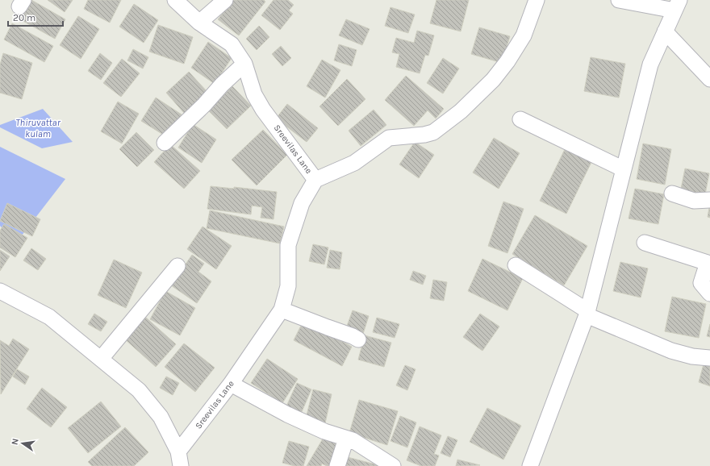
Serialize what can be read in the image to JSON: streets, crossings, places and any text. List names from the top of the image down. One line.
{"streets":{"street":["Sreevilas Lane"]},"water":["Thiruvattar kulam"],"scale_bar":"20 m","north":"left"}
